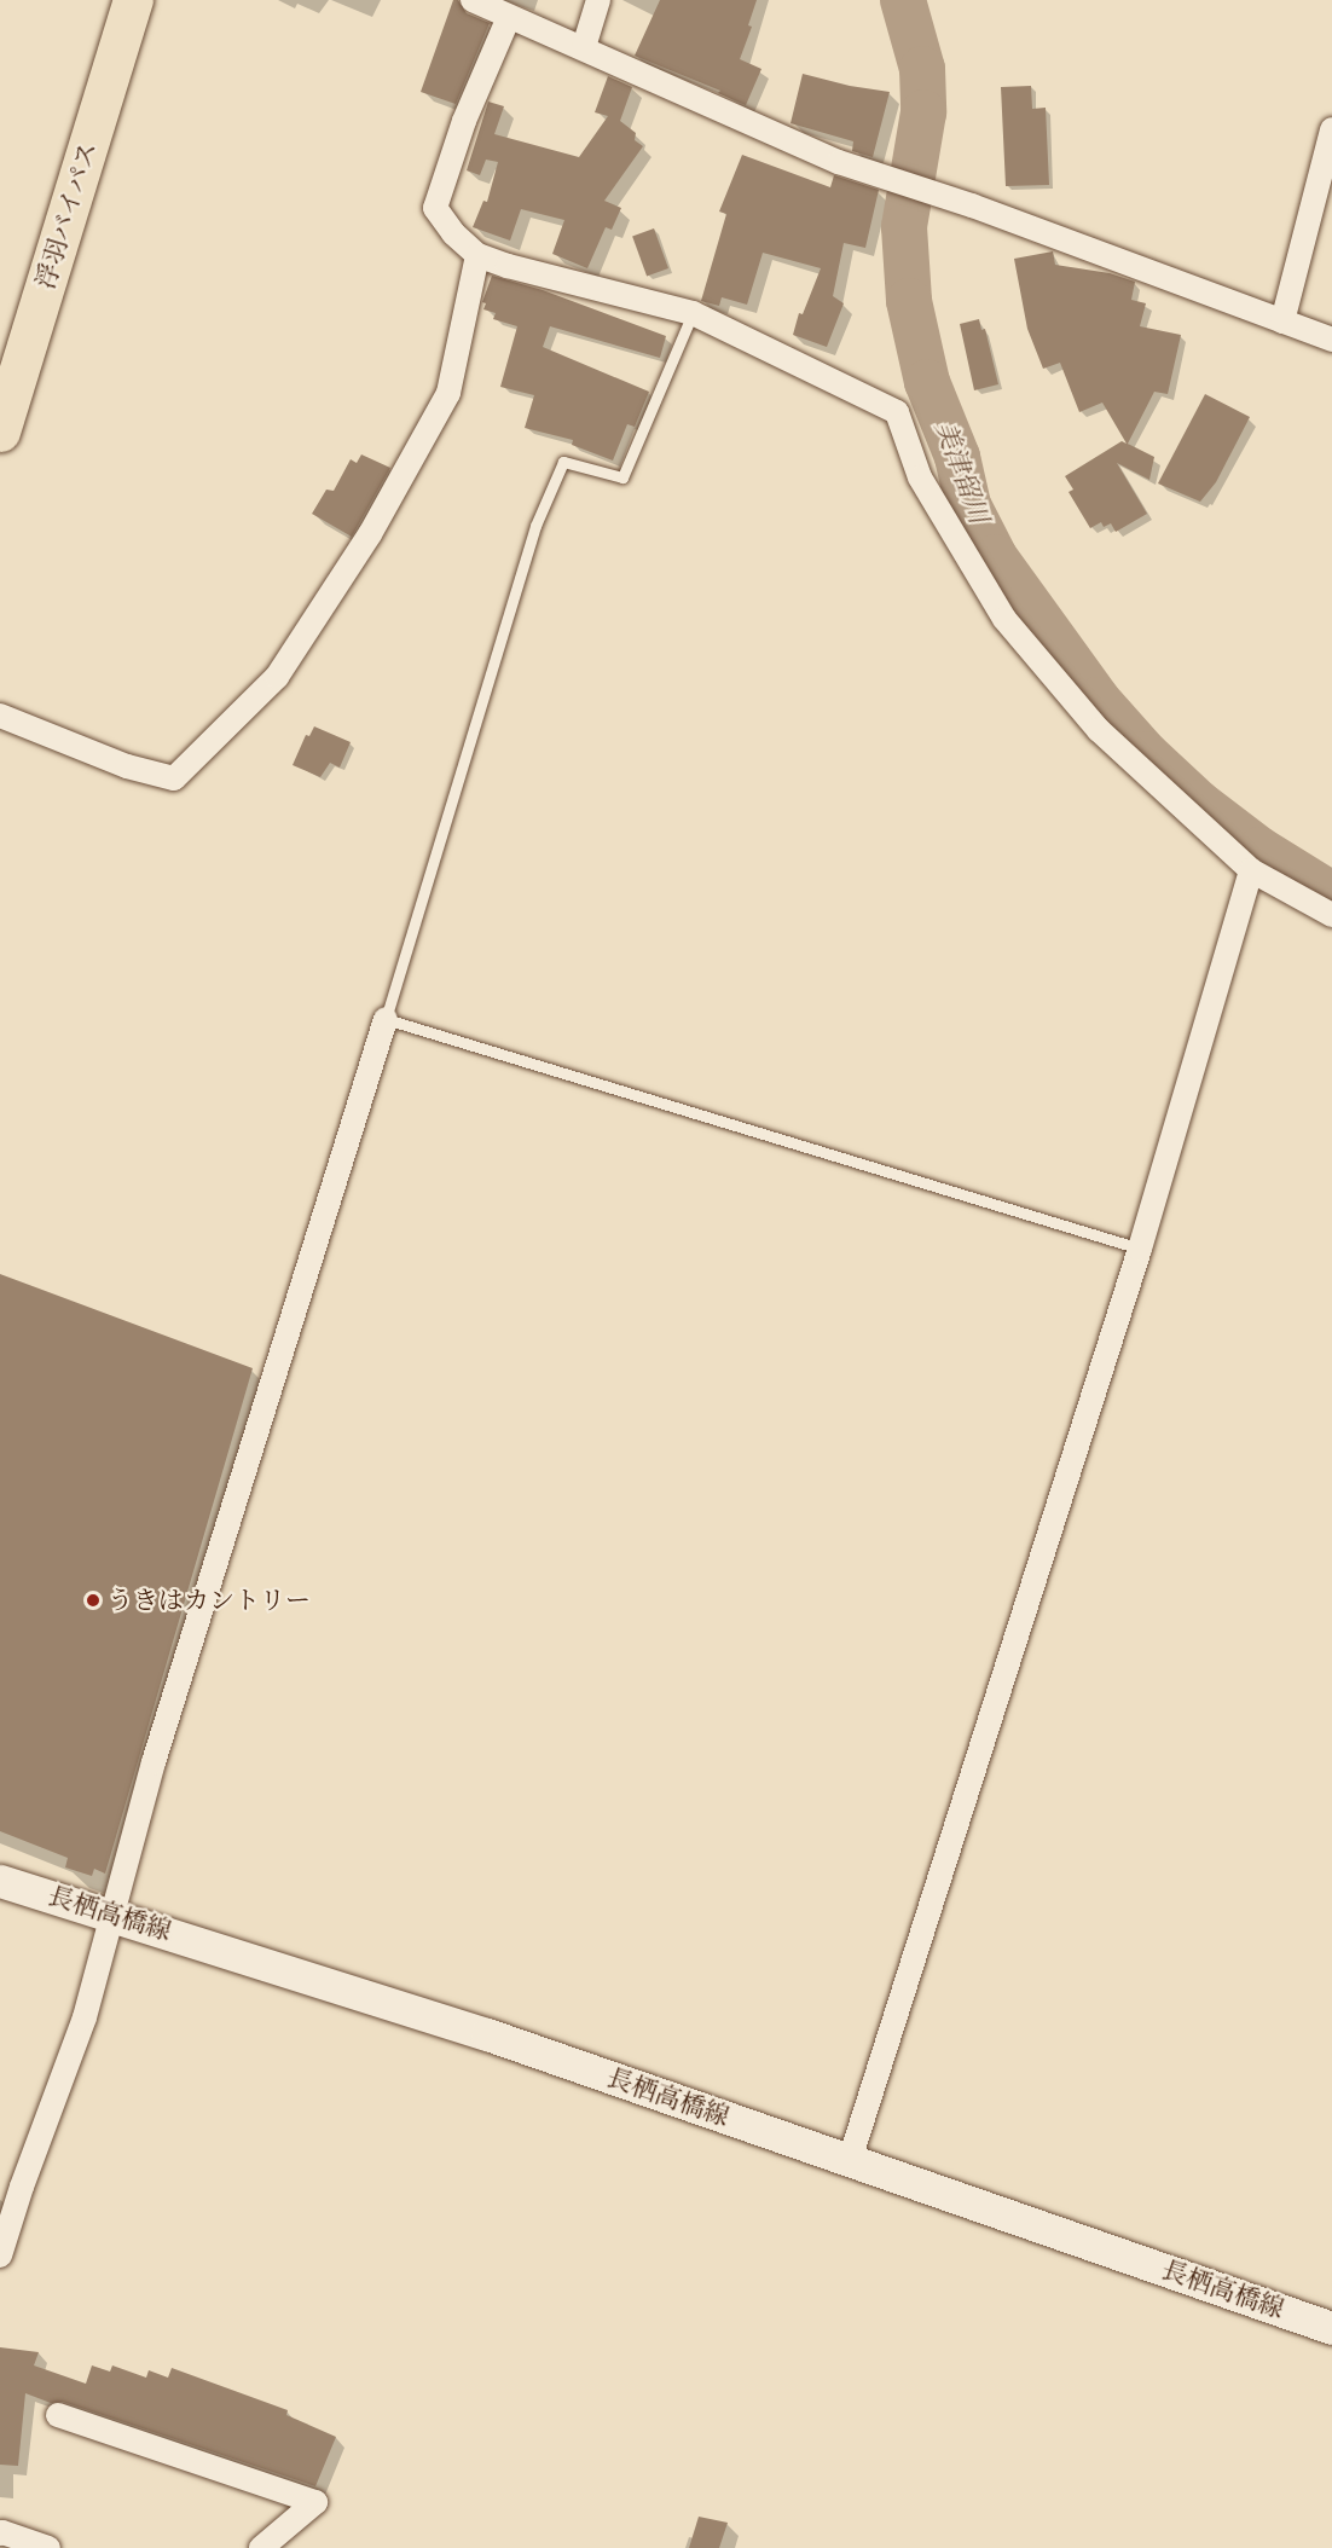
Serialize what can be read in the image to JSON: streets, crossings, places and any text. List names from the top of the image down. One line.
{"streets":{"highway":["浮羽バイパス"],"main road":["長栖高橋線"]},"water":["美津留川"],"places":["うきはカントリー"]}
